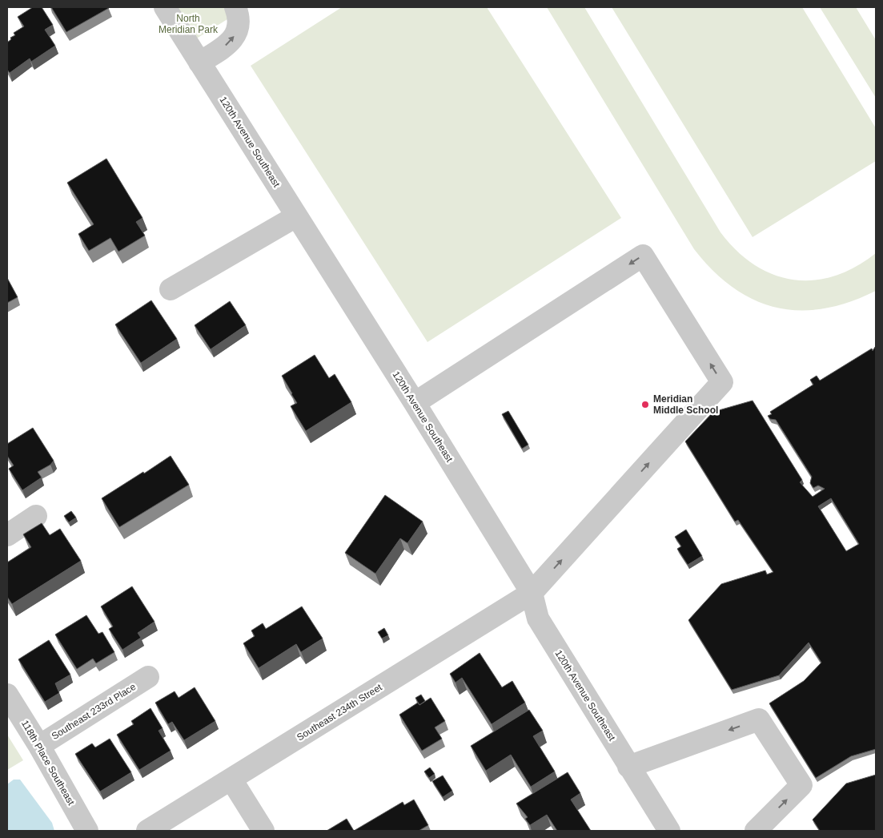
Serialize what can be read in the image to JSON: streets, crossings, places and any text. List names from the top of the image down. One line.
{"streets":{"street":["120th Avenue Southeast","Southeast 233rd Place","Southeast 234th Street","118th Place Southeast"]},"crossings":[["120th Avenue Southeast","Southeast 234th Street"],["Southeast 233rd Place","118th Place Southeast"]],"parks":["North Meridian Park"],"places":["Meridian Middle School"]}
